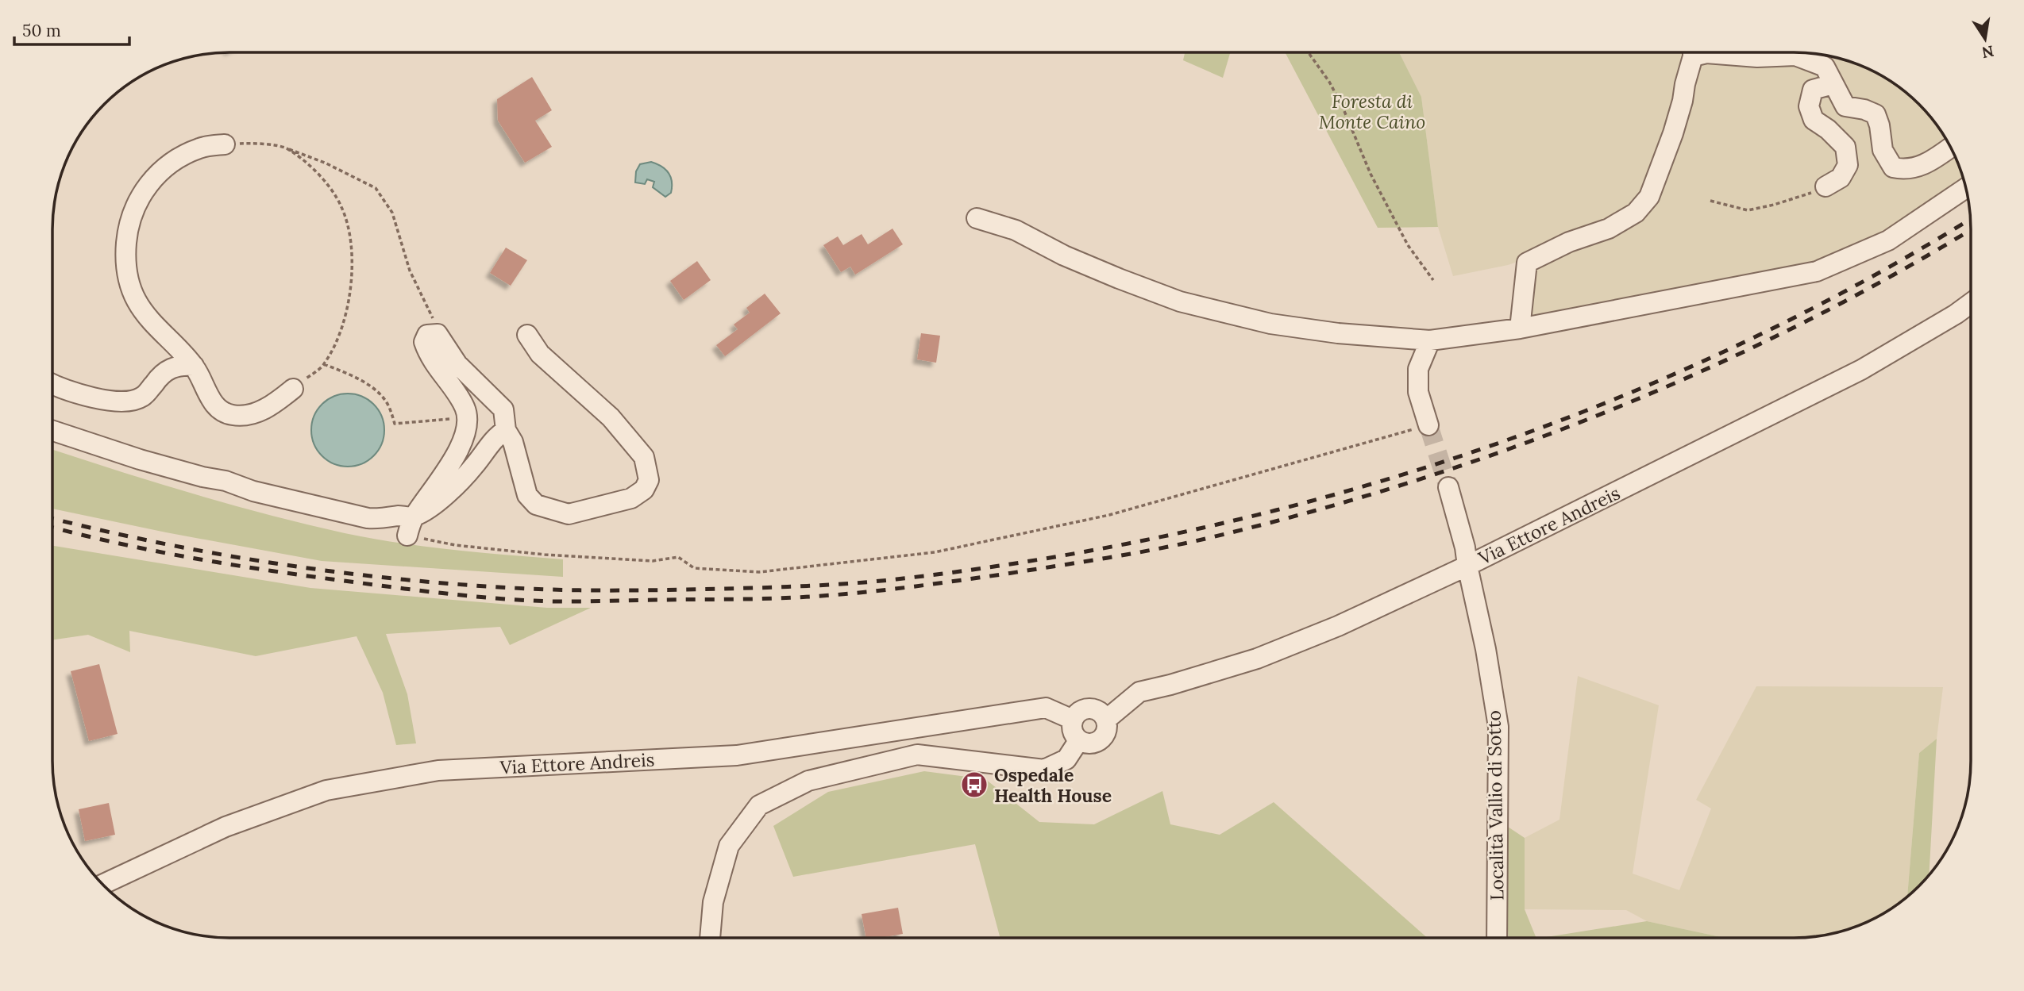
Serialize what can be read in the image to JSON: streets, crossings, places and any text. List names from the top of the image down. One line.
{"streets":{"street":["Via Ettore Andreis","Località Vallio di Sotto"]},"crossings":[["Via Ettore Andreis","Località Vallio di Sotto"]],"parks":["Foresta di Monte Caino"],"places":{"bus stop":["Ospedale Health House"]},"scale_bar":"50 m","north":"bottom"}
